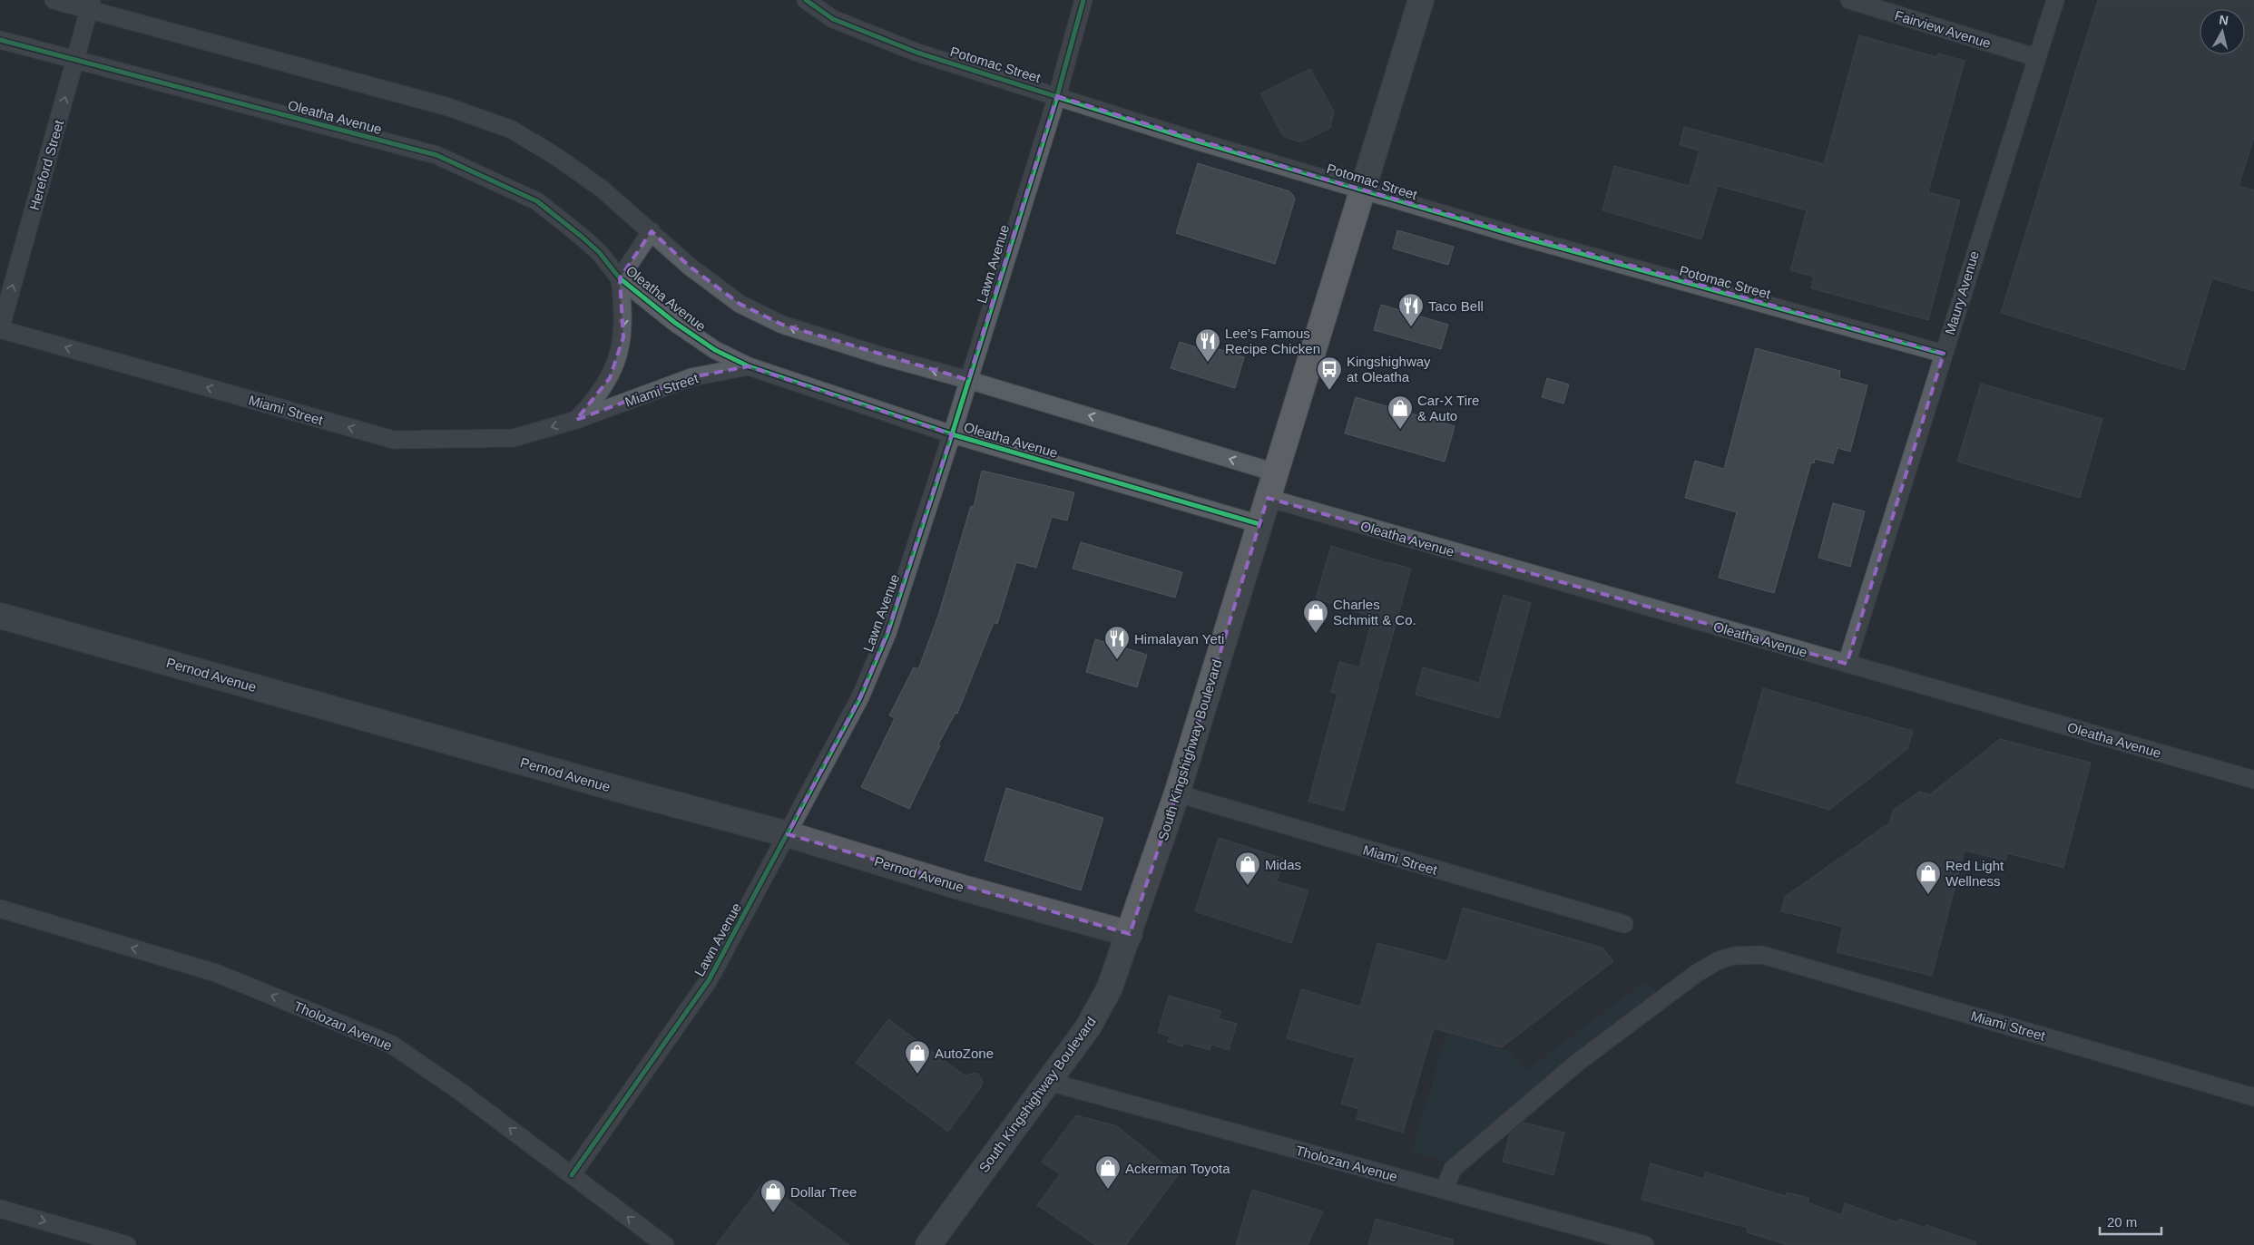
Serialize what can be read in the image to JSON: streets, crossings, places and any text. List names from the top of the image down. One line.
{"streets":{"main road":["South Kingshighway Boulevard"],"street":["Fairview Avenue","Potomac Street","Oleatha Avenue","Hereford Street","Lawn Avenue","Maury Avenue","Miami Street","Pernod Avenue","Tholozan Avenue"]},"crossings":[["Fairview Avenue","Maury Avenue"],["Potomac Street","Lawn Avenue"],["Potomac Street","Maury Avenue"],["Potomac Street","South Kingshighway Boulevard"],["Oleatha Avenue","Hereford Street"],["Oleatha Avenue","Lawn Avenue"],["Oleatha Avenue","Maury Avenue"],["Oleatha Avenue","Miami Street"],["Oleatha Avenue","South Kingshighway Boulevard"],["Hereford Street","Miami Street"],["Lawn Avenue","Pernod Avenue"],["Lawn Avenue","Tholozan Avenue"],["Miami Street","South Kingshighway Boulevard"],["Miami Street","Tholozan Avenue"],["Pernod Avenue","South Kingshighway Boulevard"],["South Kingshighway Boulevard","Tholozan Avenue"]],"one_way":["Hereford Street","Tholozan Avenue"],"places":{"restaurant":["Taco Bell","Lee's Famous Recipe Chicken","Himalayan Yeti"],"bus stop":["Kingshighway at Oleatha"],"shop":["Car-X Tire & Auto","Charles Schmitt & Co.","Midas","Red Light Wellness","AutoZone","Ackerman Toyota","Dollar Tree"]},"scale_bar":"20 m","north":"top"}
